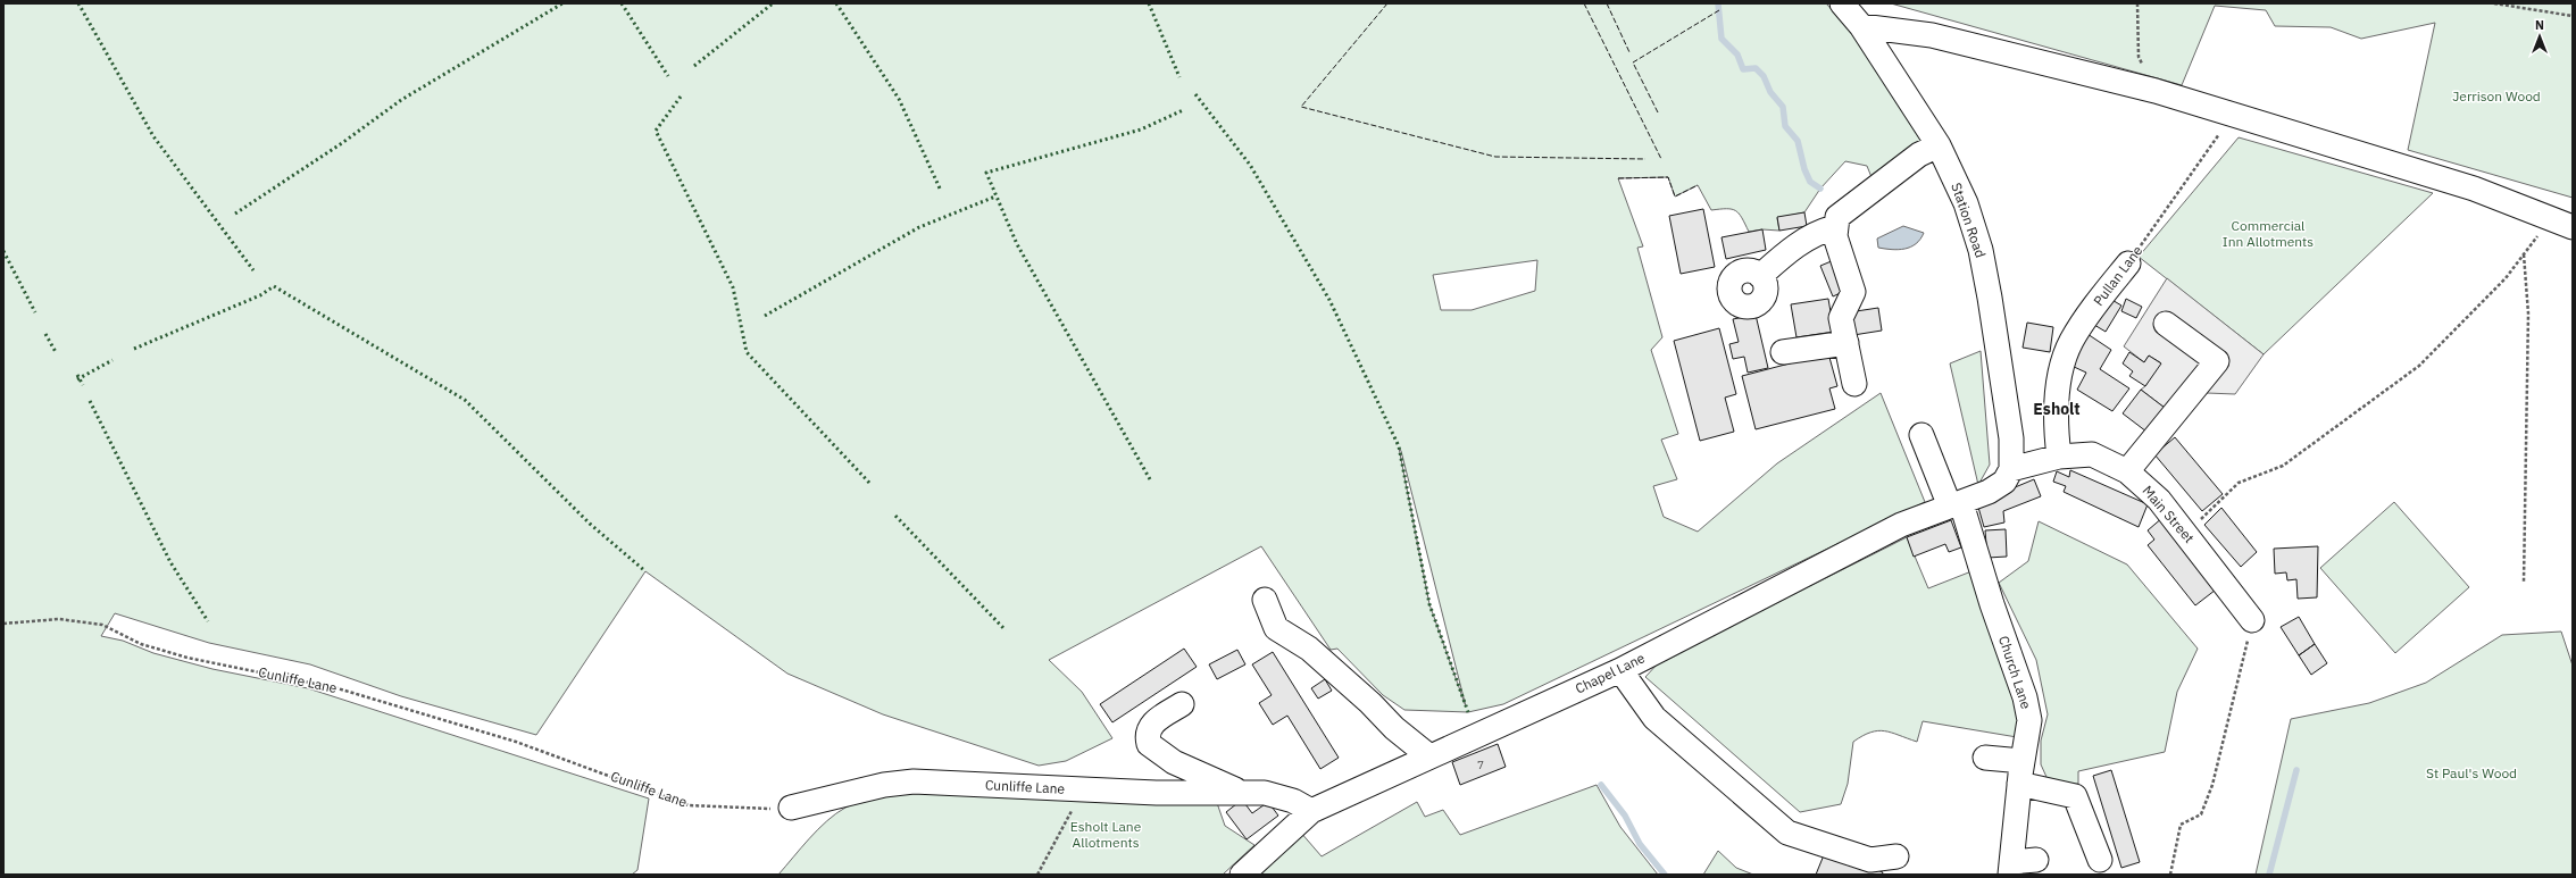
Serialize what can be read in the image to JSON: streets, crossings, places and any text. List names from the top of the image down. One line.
{"streets":{"street":["Station Road","Pullan Lane","Main Street","Church Lane","Chapel Lane","Cunliffe Lane"]},"crossings":[["Station Road","Main Street"],["Pullan Lane","Main Street"],["Church Lane","Chapel Lane"],["Chapel Lane","Cunliffe Lane"]],"districts":["Esholt"],"parks":["Jerrison Wood","Commercial Inn Allotments","St Paul's Wood","Esholt Lane Allotments"],"house_numbers":["7"],"north":"top"}
